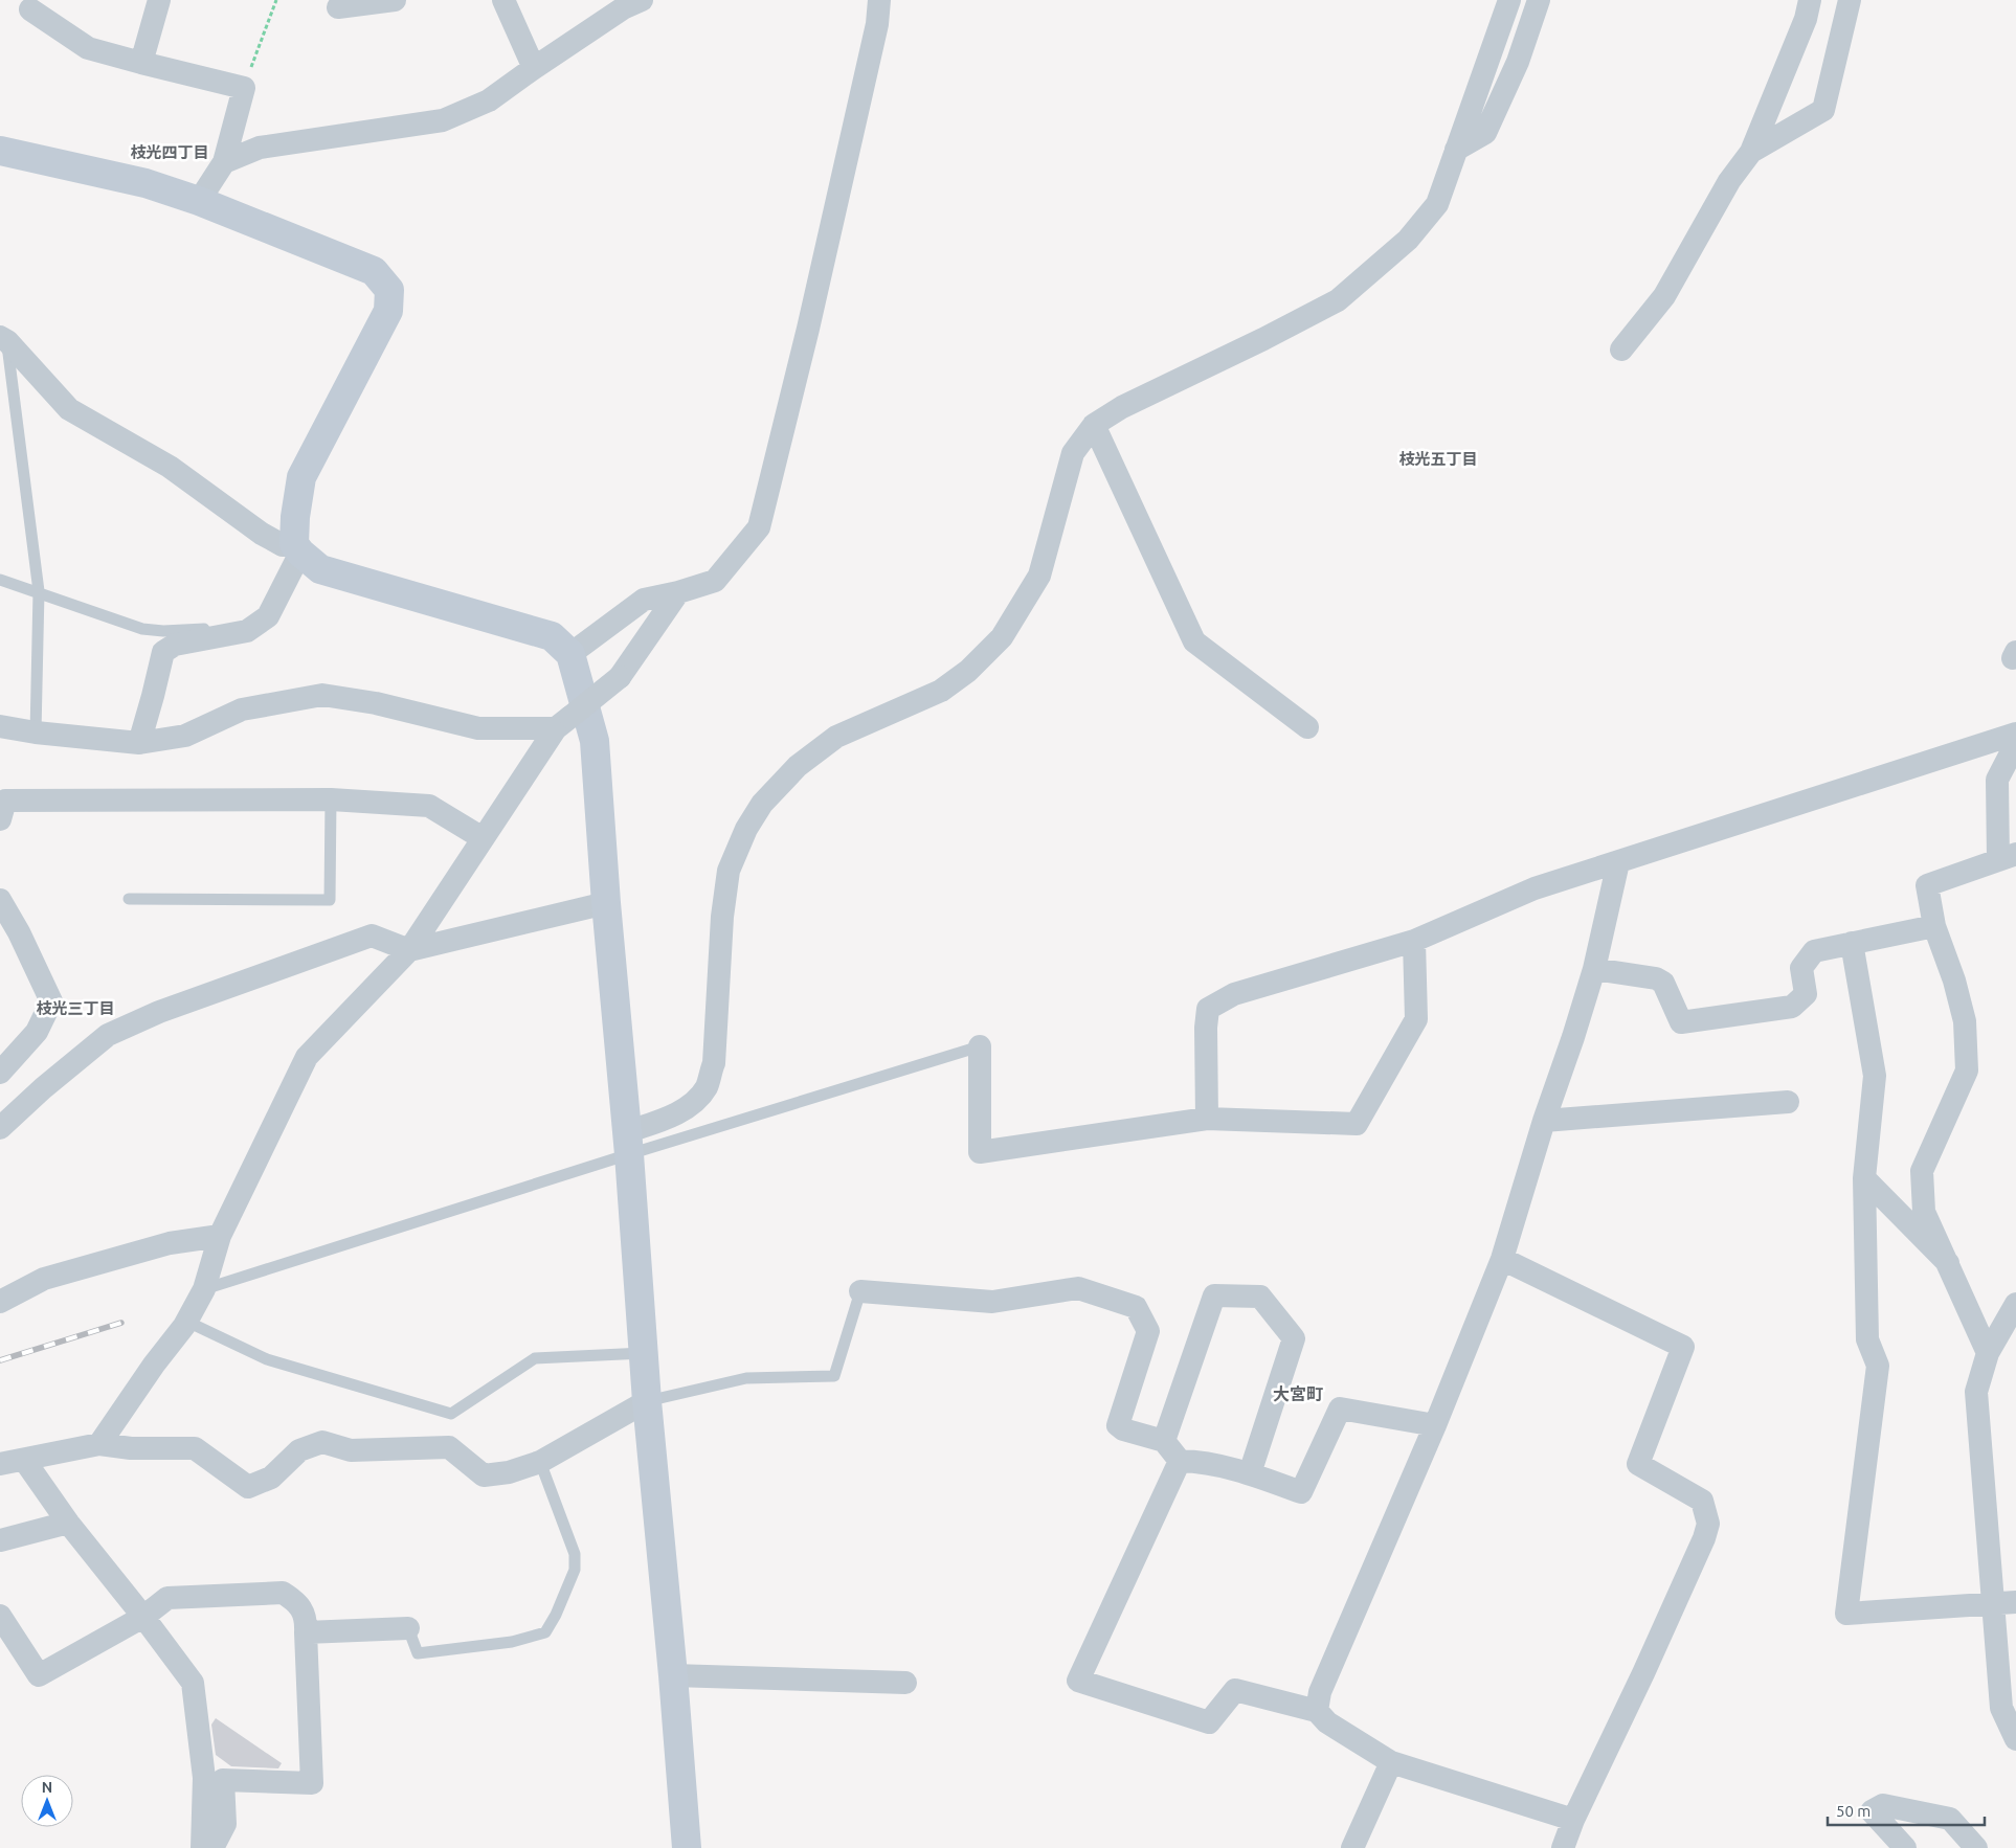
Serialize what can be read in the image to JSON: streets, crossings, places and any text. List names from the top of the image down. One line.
{"districts":["枝光四丁目","枝光五丁目","枝光三丁目","大宮町"],"scale_bar":"50 m","north":"top"}
